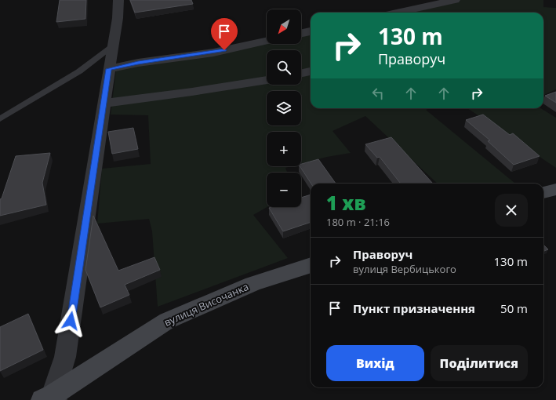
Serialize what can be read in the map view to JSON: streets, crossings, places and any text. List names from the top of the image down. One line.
{"streets":{"street":["вулиця Височанка"]},"north":"bottom left","page":{"map_buttons":["+","−"],"turn":["130 m","Праворуч"],"heading":["1 хв","180 m · 21:16"],"list":[{"name":"Праворуч","note":"вулиця Вербицького","value":"130 m"},{"name":"Пункт призначення","value":"50 m"}],"buttons":["Вихід","Поділитися"]}}
